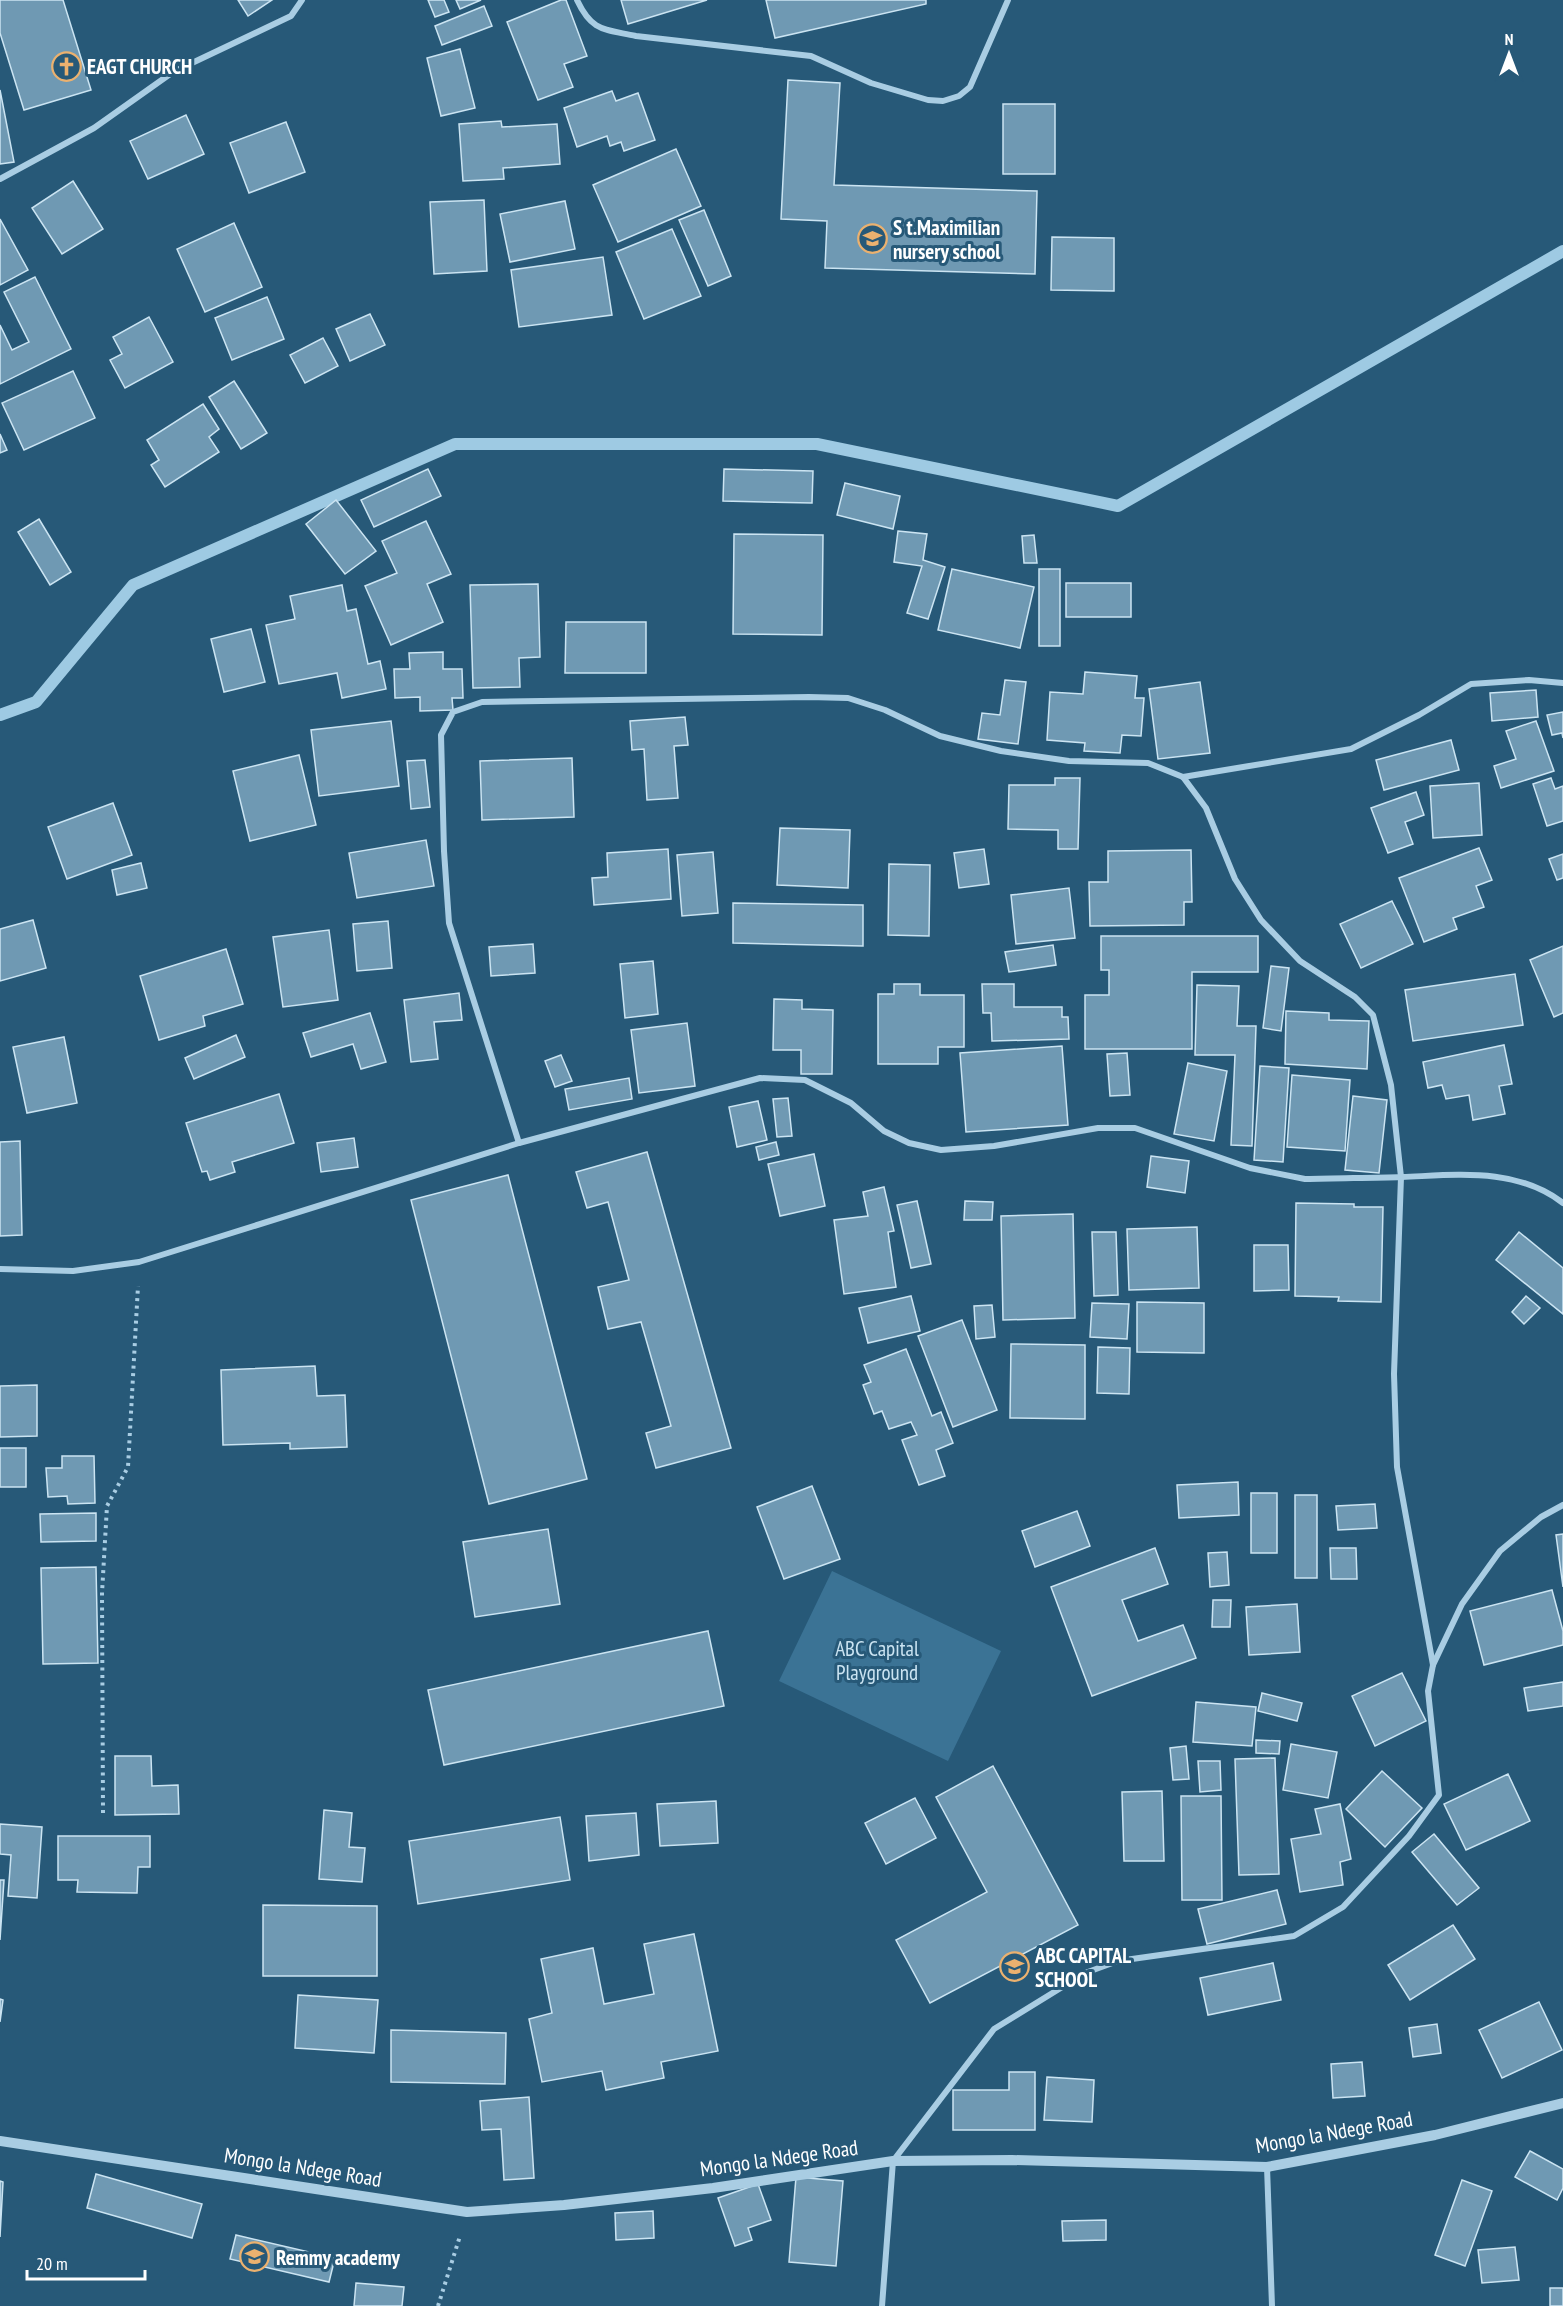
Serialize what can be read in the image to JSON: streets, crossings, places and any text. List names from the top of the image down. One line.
{"streets":{"street":["Mongo la Ndege Road"]},"parks":["ABC Capital Playground"],"places":{"church":["EAGT CHURCH"],"school or university":["S t.Maximilian nursery school","ABC CAPITAL SCHOOL","Remmy academy"]},"scale_bar":"20 m","north":"top"}
